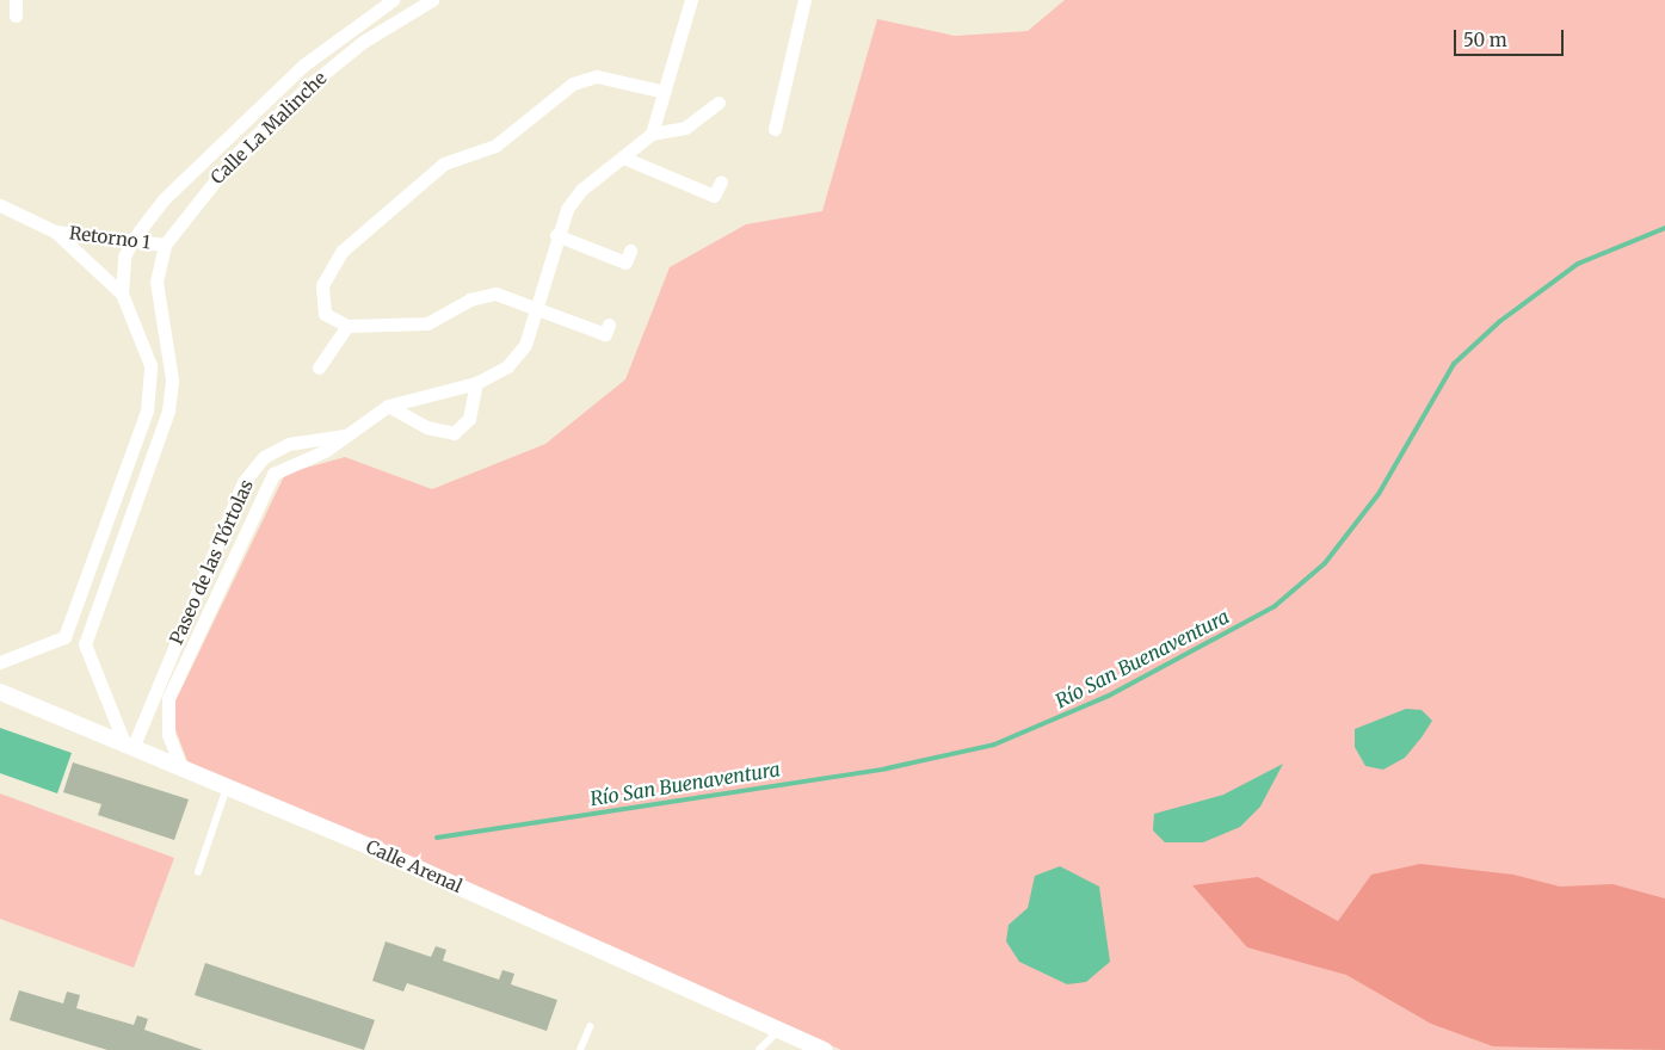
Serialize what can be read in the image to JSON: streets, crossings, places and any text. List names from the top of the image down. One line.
{"streets":{"street":["Calle La Malinche","Retorno 1","Paseo de las Tórtolas","Calle Arenal"]},"crossings":[["Calle La Malinche","Retorno 1"],["Paseo de las Tórtolas","Calle Arenal"]],"water":["Río San Buenaventura"],"scale_bar":"50 m"}
